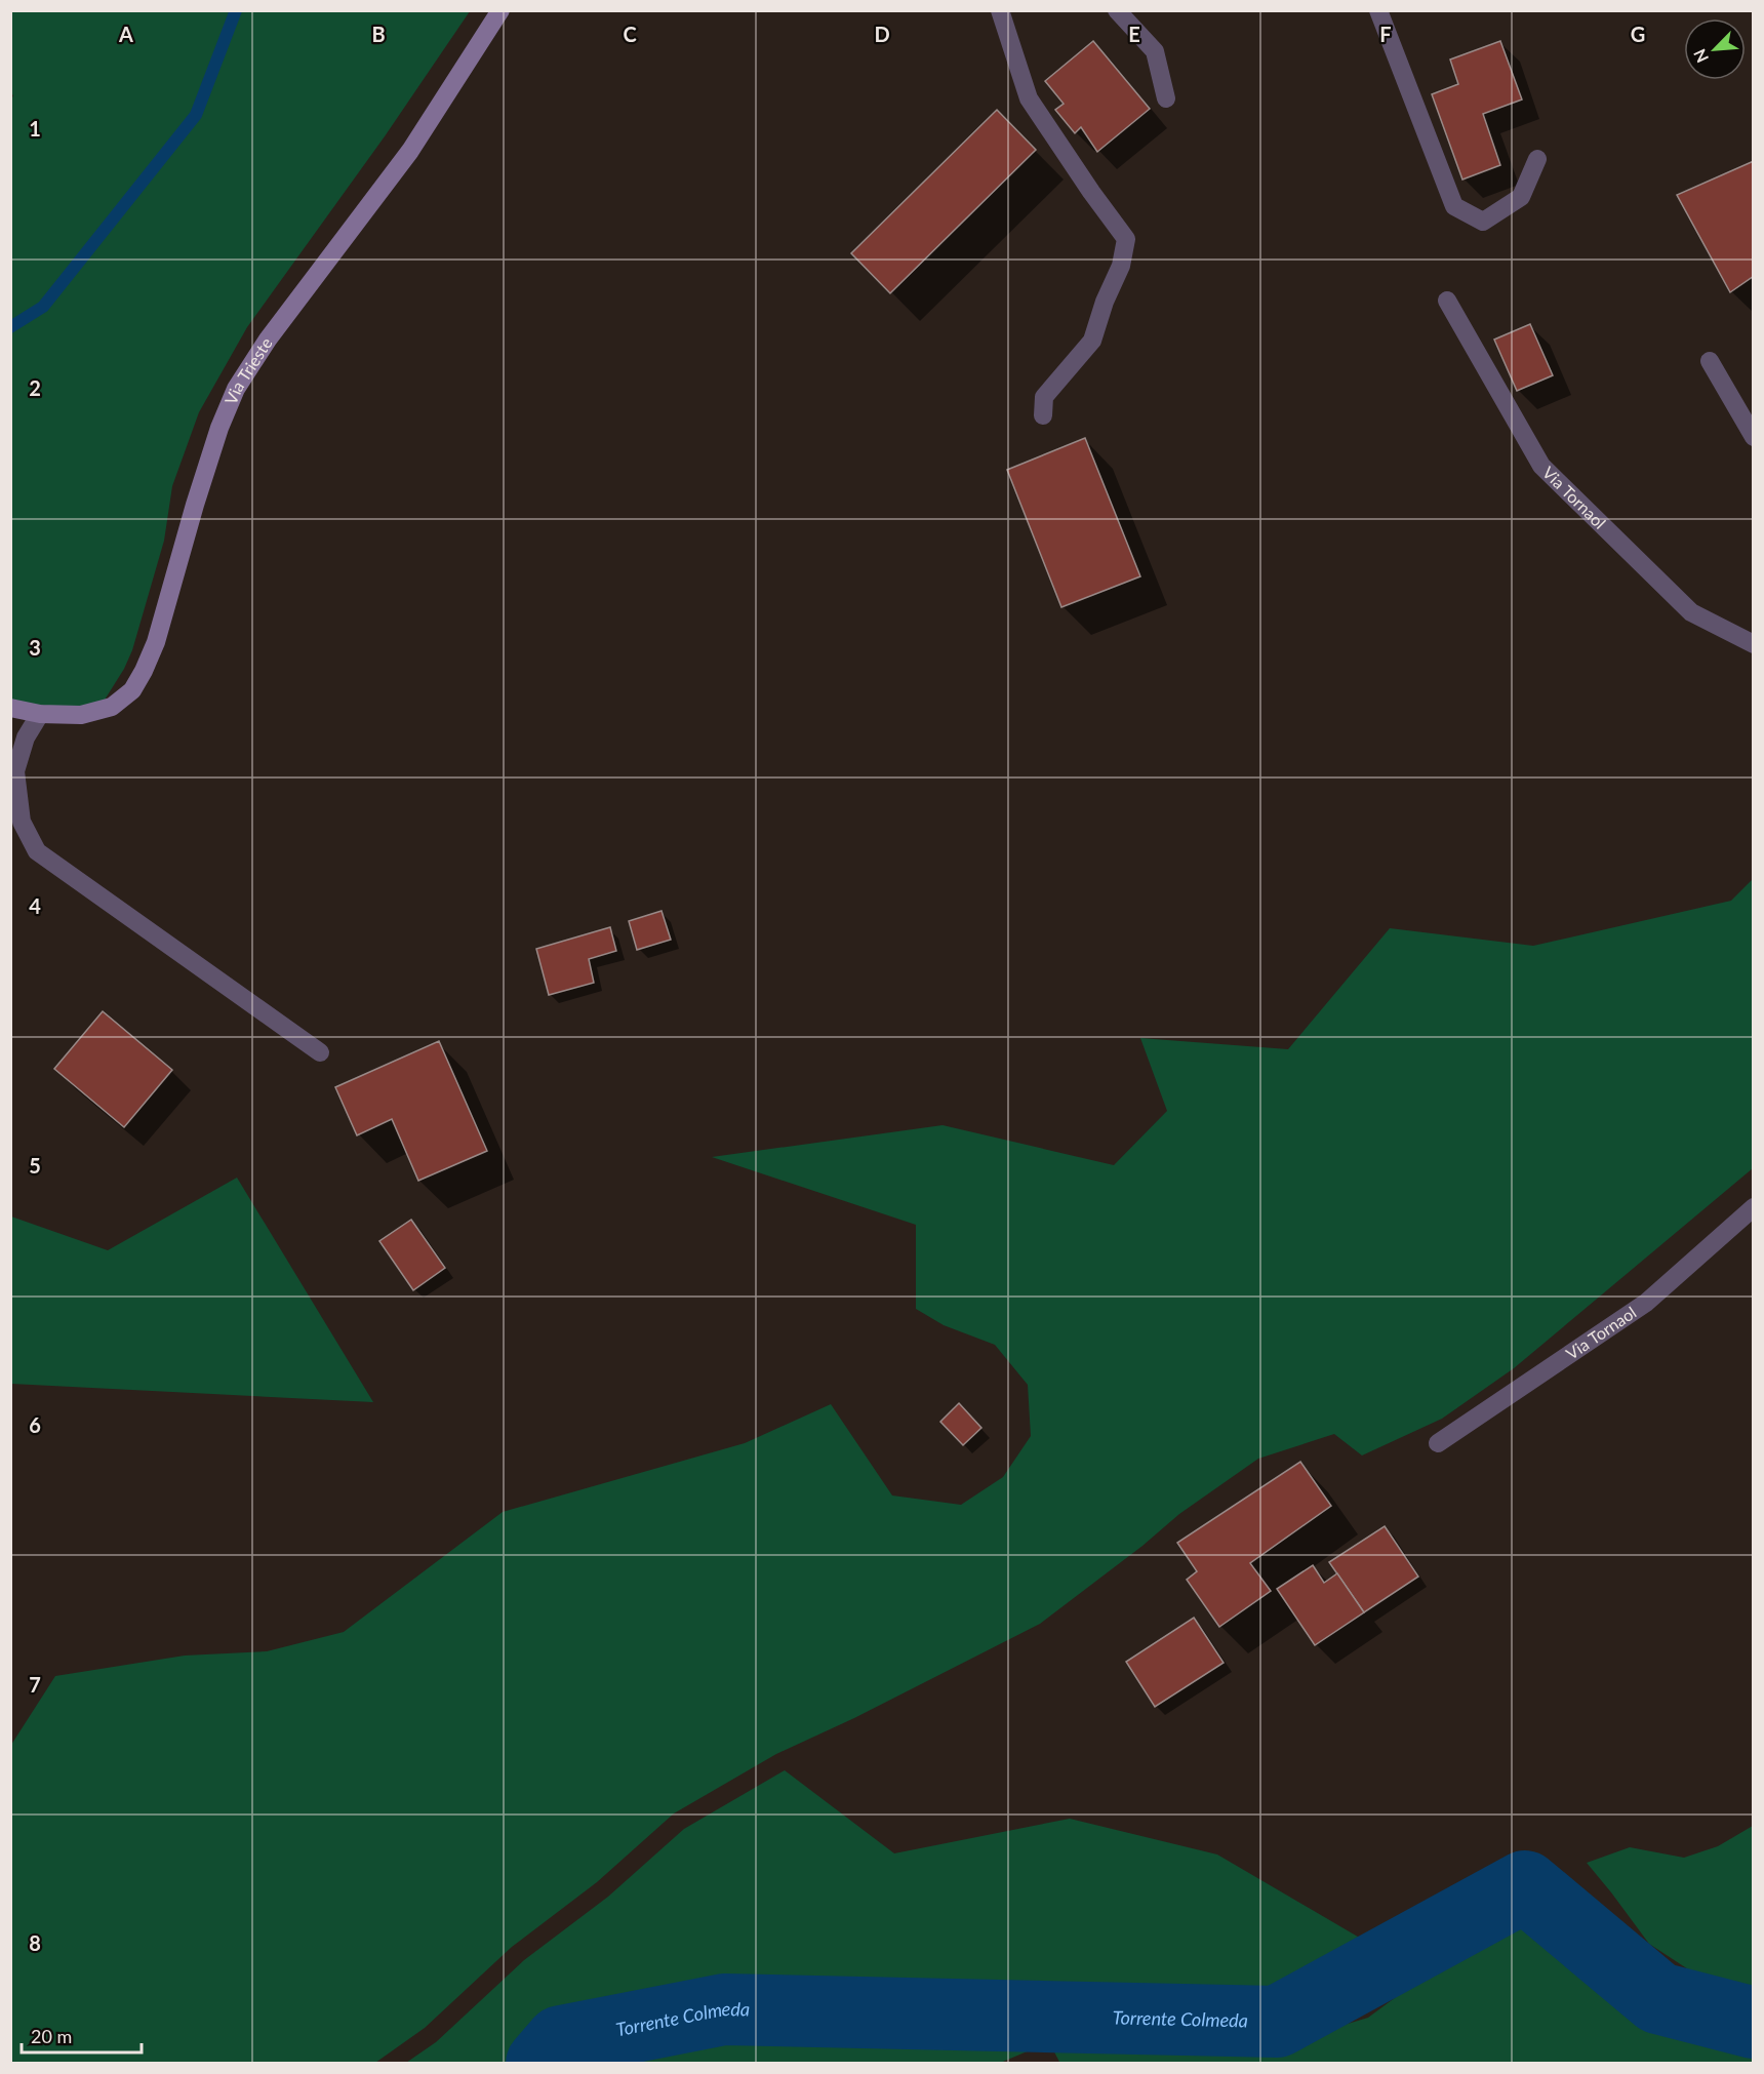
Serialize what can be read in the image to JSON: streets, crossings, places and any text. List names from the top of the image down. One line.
{"streets":{"street":["Via Trieste","Via Tornaol"]},"water":["Torrente Colmeda"],"scale_bar":"20 m","north":"bottom left","grid":{"columns":["A","B","C","D","E","F","G"],"rows":["1","2","3","4","5","6","7","8"]}}
